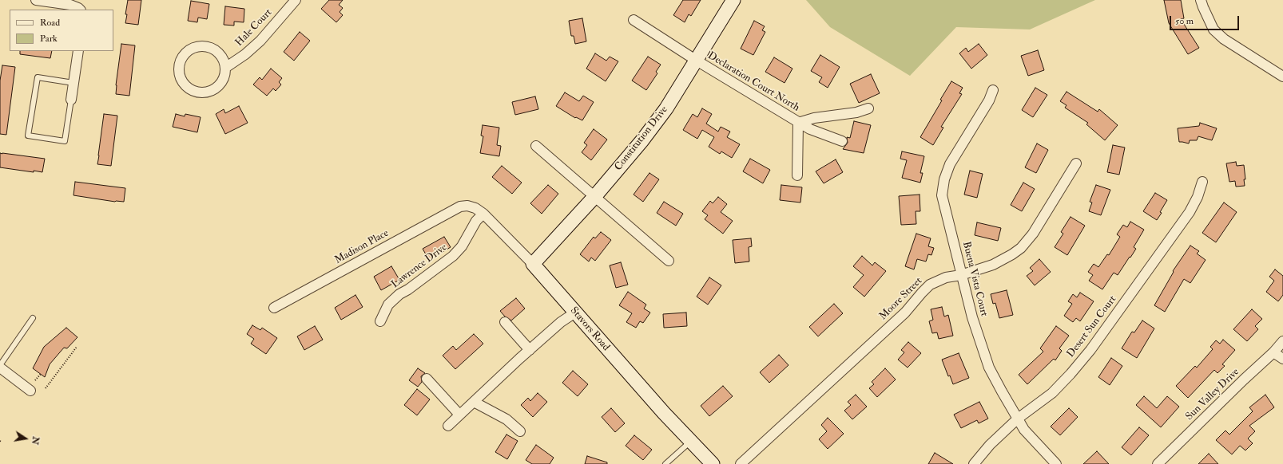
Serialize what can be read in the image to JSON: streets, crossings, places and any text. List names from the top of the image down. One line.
{"streets":{"street":["Hale Court","Declaration Court North","Constitution Drive","Madison Place","Lawrence Drive","Buena Vista Court","Moore Street","Desert Sun Court","Stavors Road","Sun Valley Drive"]},"crossings":[["Declaration Court North","Constitution Drive"],["Constitution Drive","Stavors Road"],["Madison Place","Stavors Road"],["Lawrence Drive","Stavors Road"],["Buena Vista Court","Moore Street"],["Buena Vista Court","Desert Sun Court"]],"legend":["Road","Park"],"scale_bar":"50 m","north":"right"}
